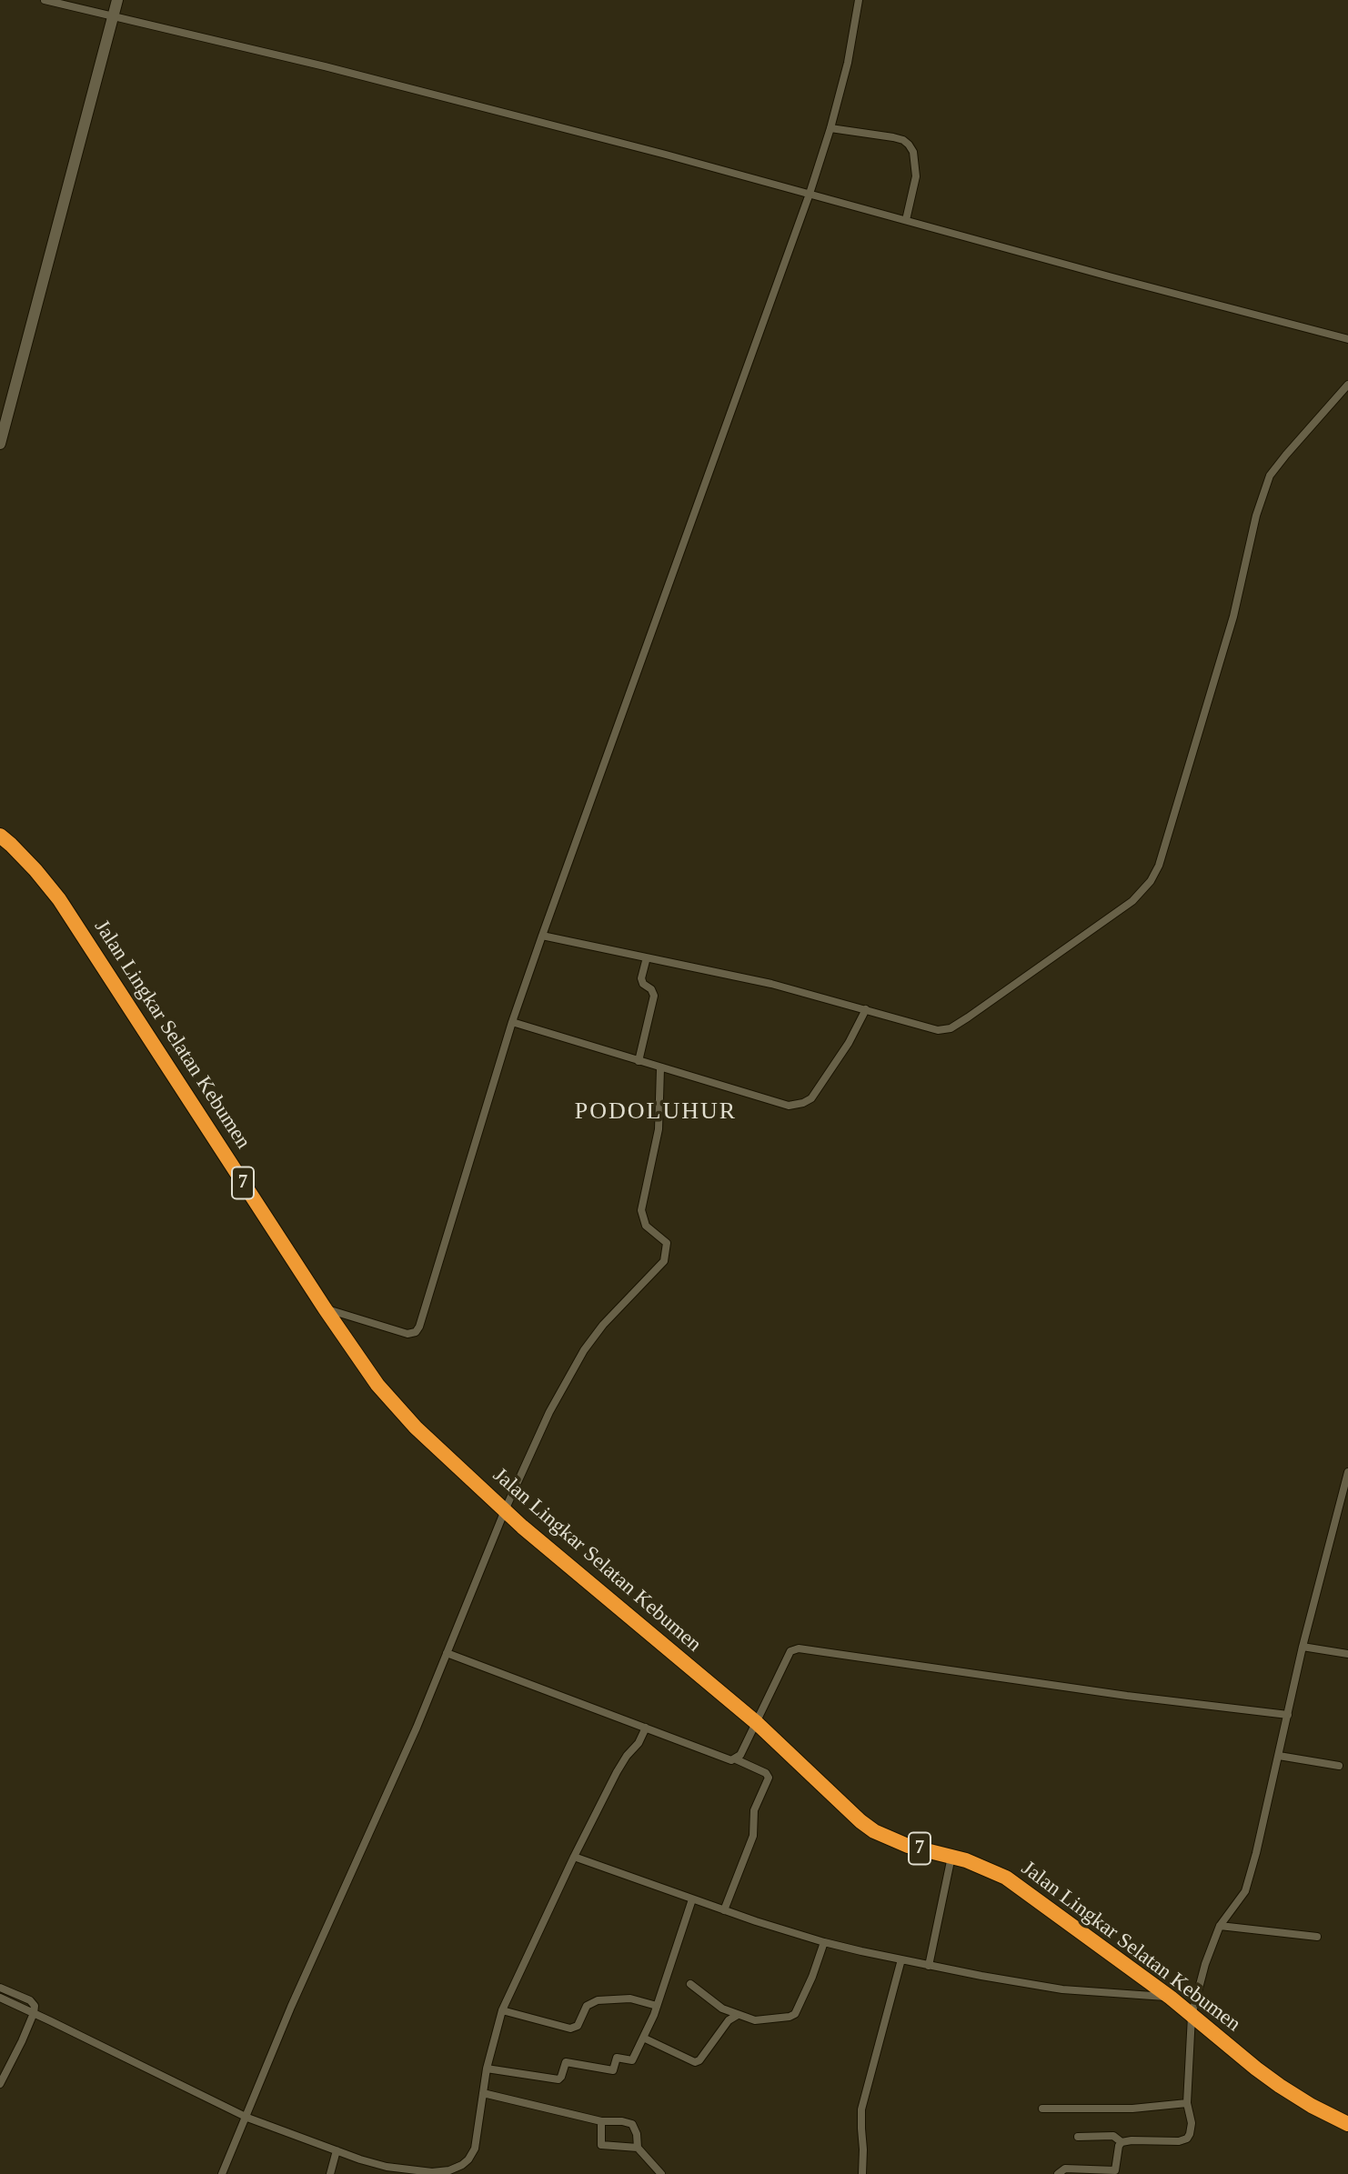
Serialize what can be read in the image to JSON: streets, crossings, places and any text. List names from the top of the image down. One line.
{"streets":{"highway":["Jalan Lingkar Selatan Kebumen","7"]},"districts":["PODOLUHUR"]}
